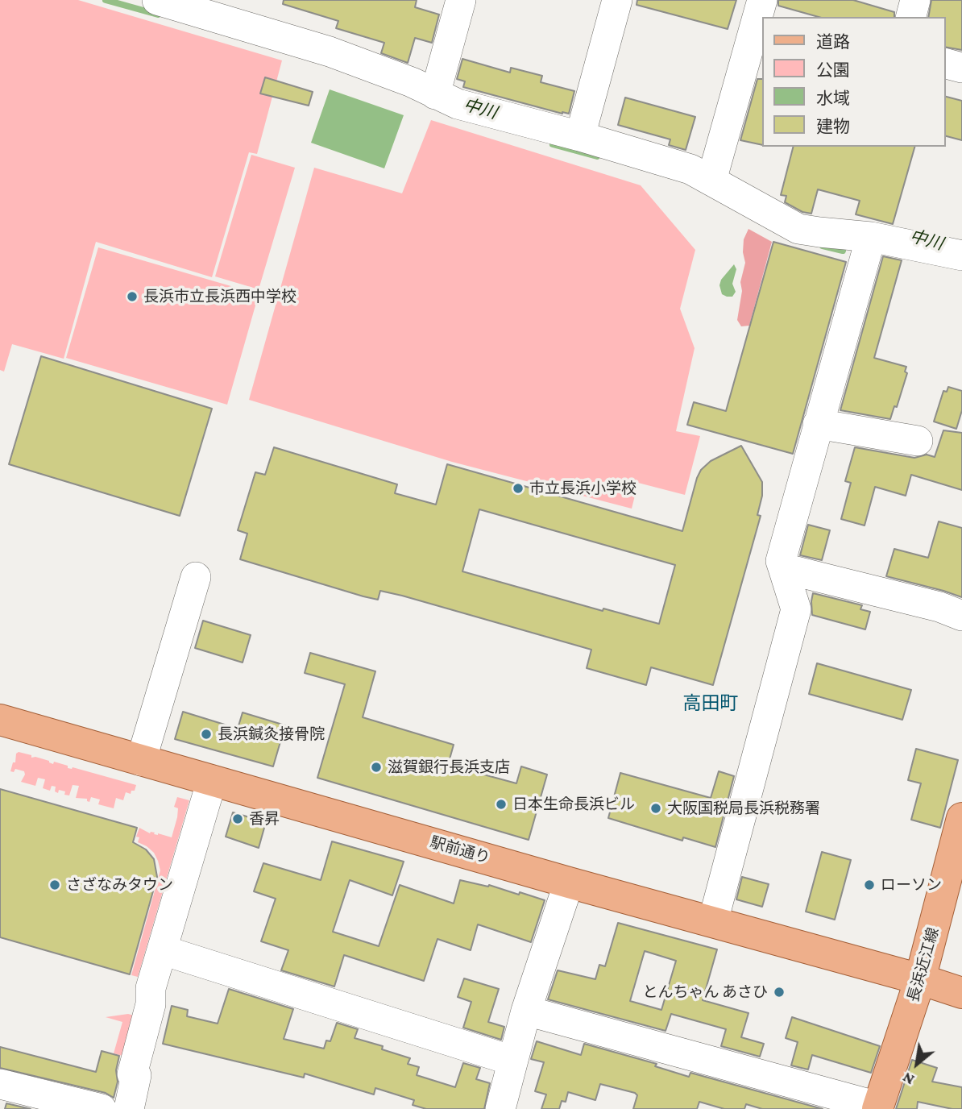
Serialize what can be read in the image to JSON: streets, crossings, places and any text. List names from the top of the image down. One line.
{"streets":{"main road":["駅前通り","長浜近江線"]},"crossings":[["駅前通り","長浜近江線"]],"districts":["高田町"],"water":["中川"],"places":["長浜市立長浜西中学校","市立長浜小学校","長浜鍼灸接骨院","滋賀銀行長浜支店","日本生命長浜ビル","大阪国税局長浜税務署","香昇","さざなみタウン","ローソン","とんちゃん あさひ"],"legend":["道路","公園","水域","建物"],"north":"bottom left"}
